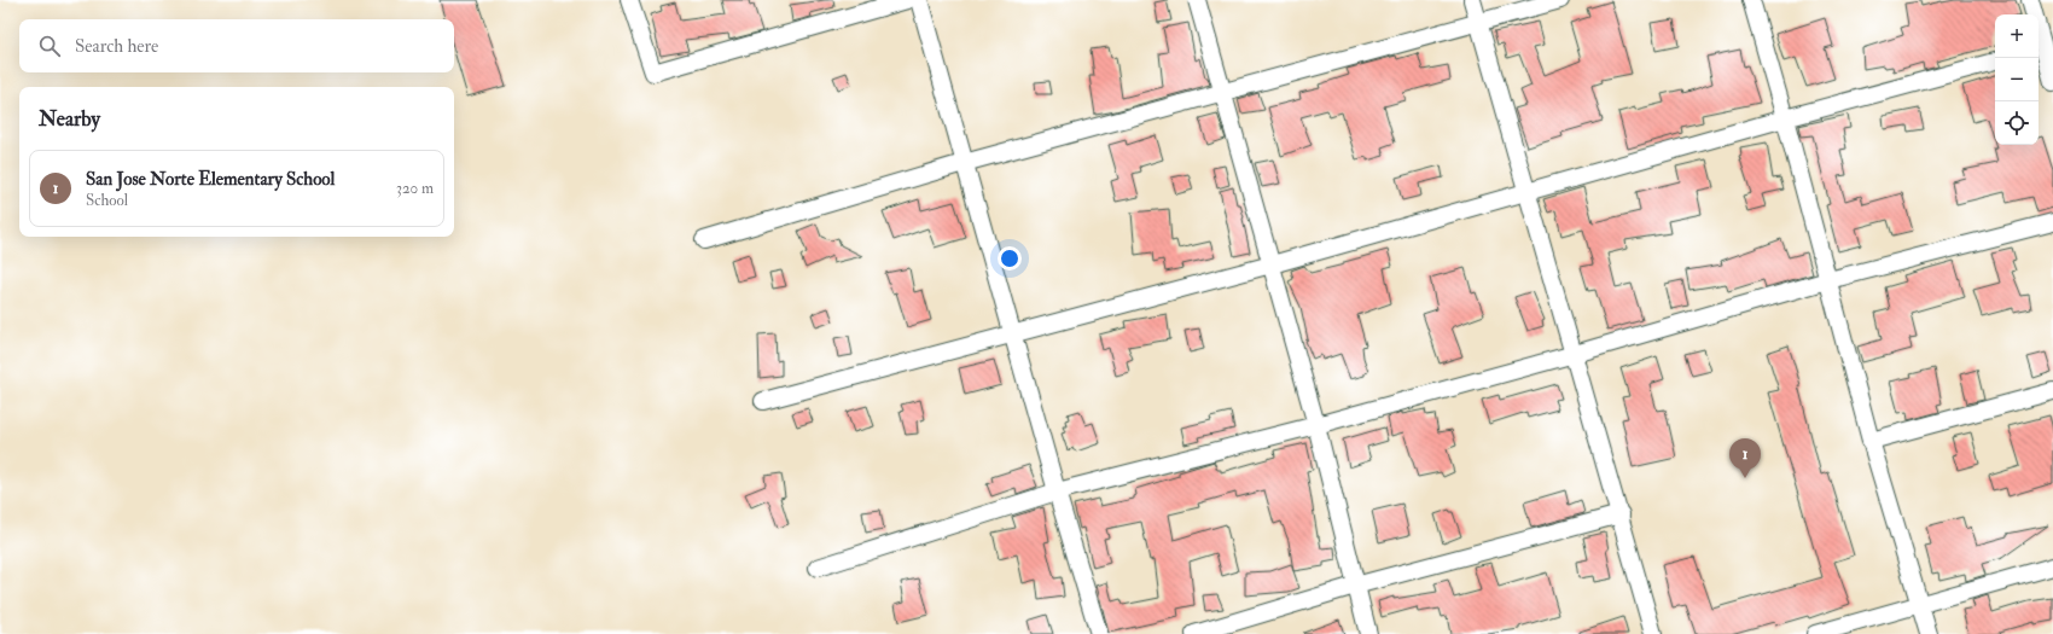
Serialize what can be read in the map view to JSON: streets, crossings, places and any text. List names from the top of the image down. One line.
{"page":{"map_buttons":["+","−"],"search":"Search here","heading":"Nearby","list":[{"mark":"1","name":"San Jose Norte Elementary School","note":"School","value":"320 m"}],"pins":"1"}}
